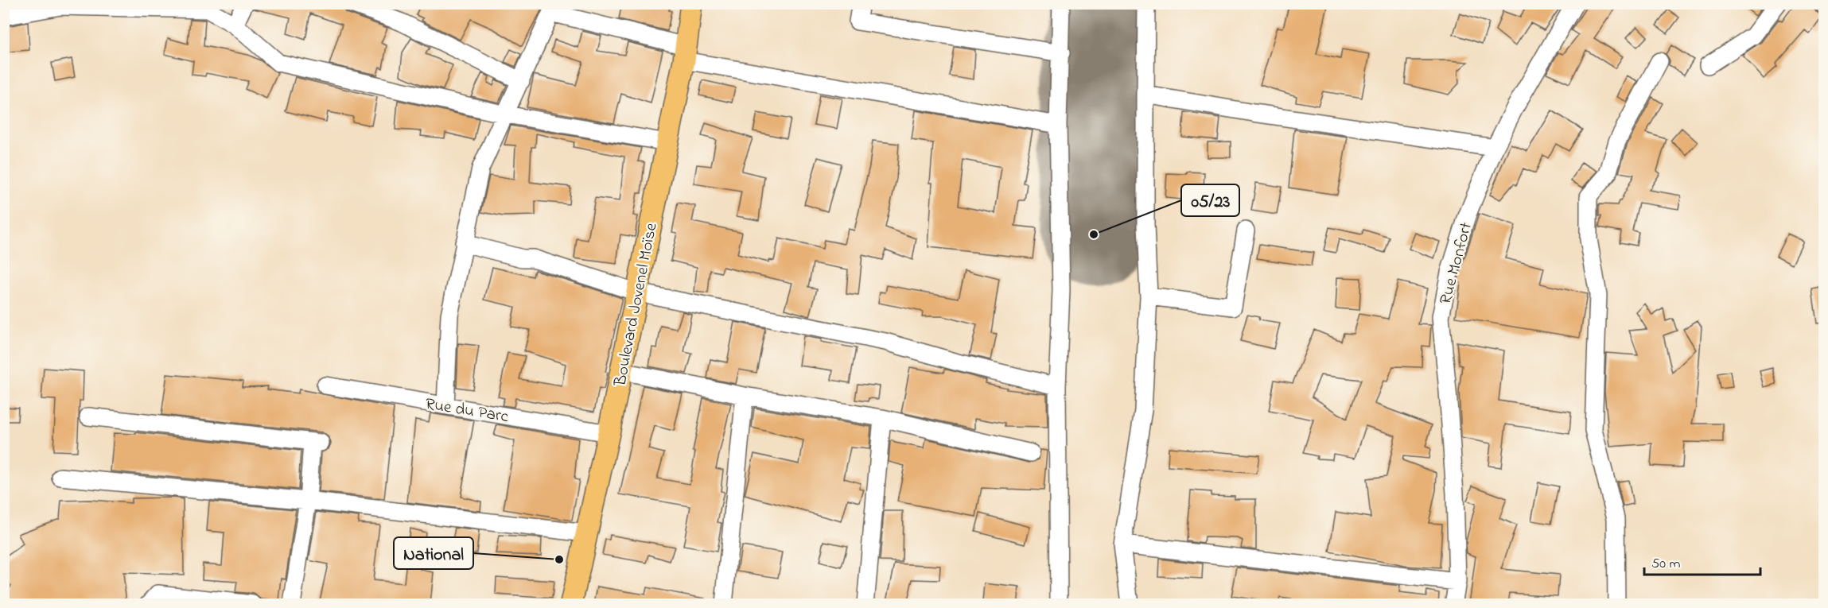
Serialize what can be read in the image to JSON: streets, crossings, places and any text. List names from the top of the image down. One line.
{"streets":{"main road":["Boulevard Jovenel Moïse"],"street":["Rue Monfort","Rue du Parc"]},"crossings":[["Boulevard Jovenel Moïse","Rue du Parc"]],"places":["05/23","National"],"scale_bar":"50 m"}
